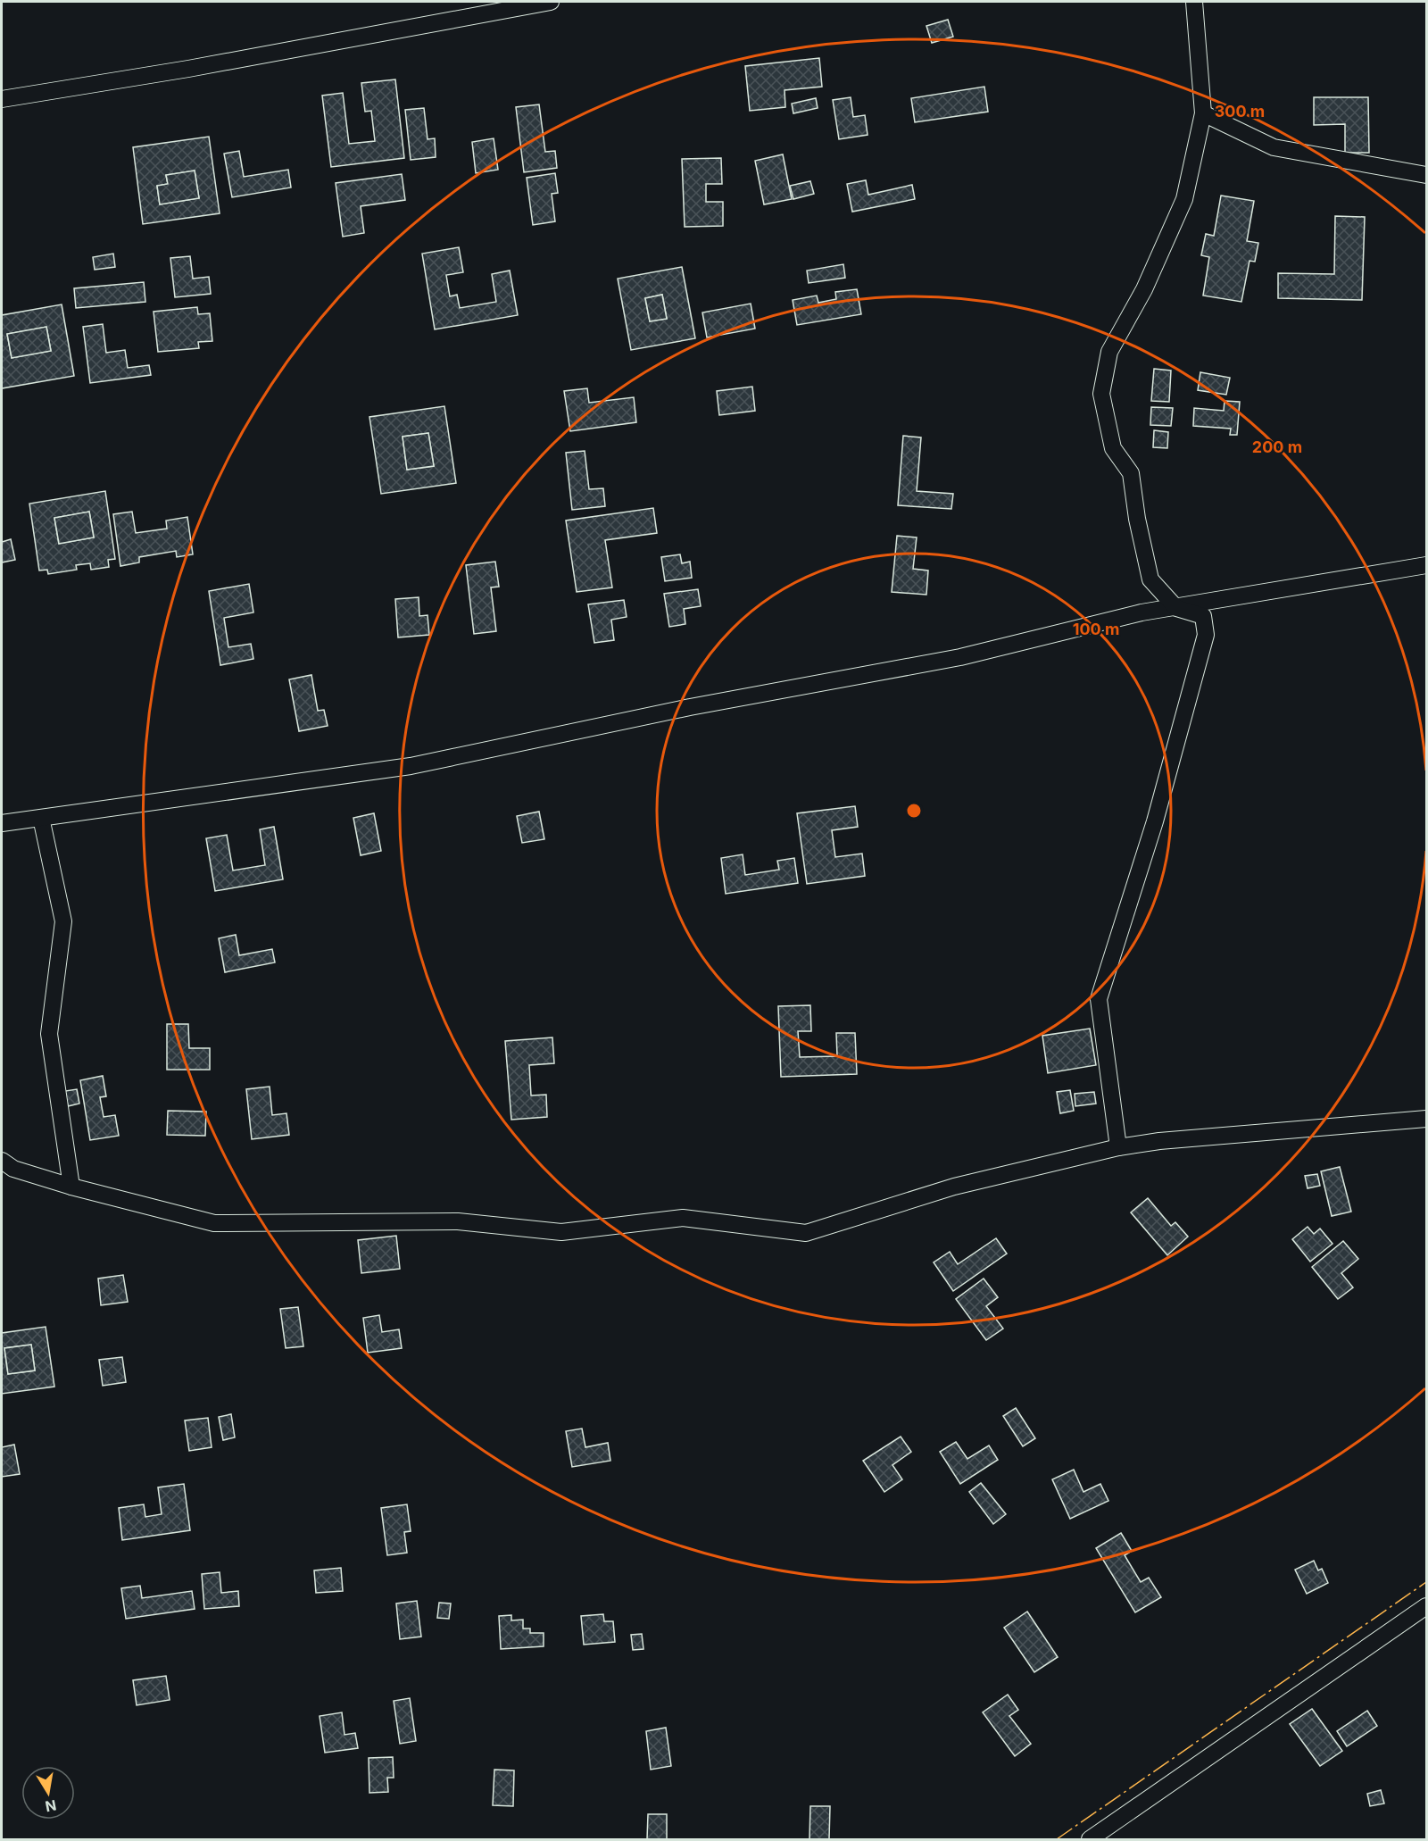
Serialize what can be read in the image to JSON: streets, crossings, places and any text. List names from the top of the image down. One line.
{"north":"bottom","rings":["300 m","200 m","100 m"]}
